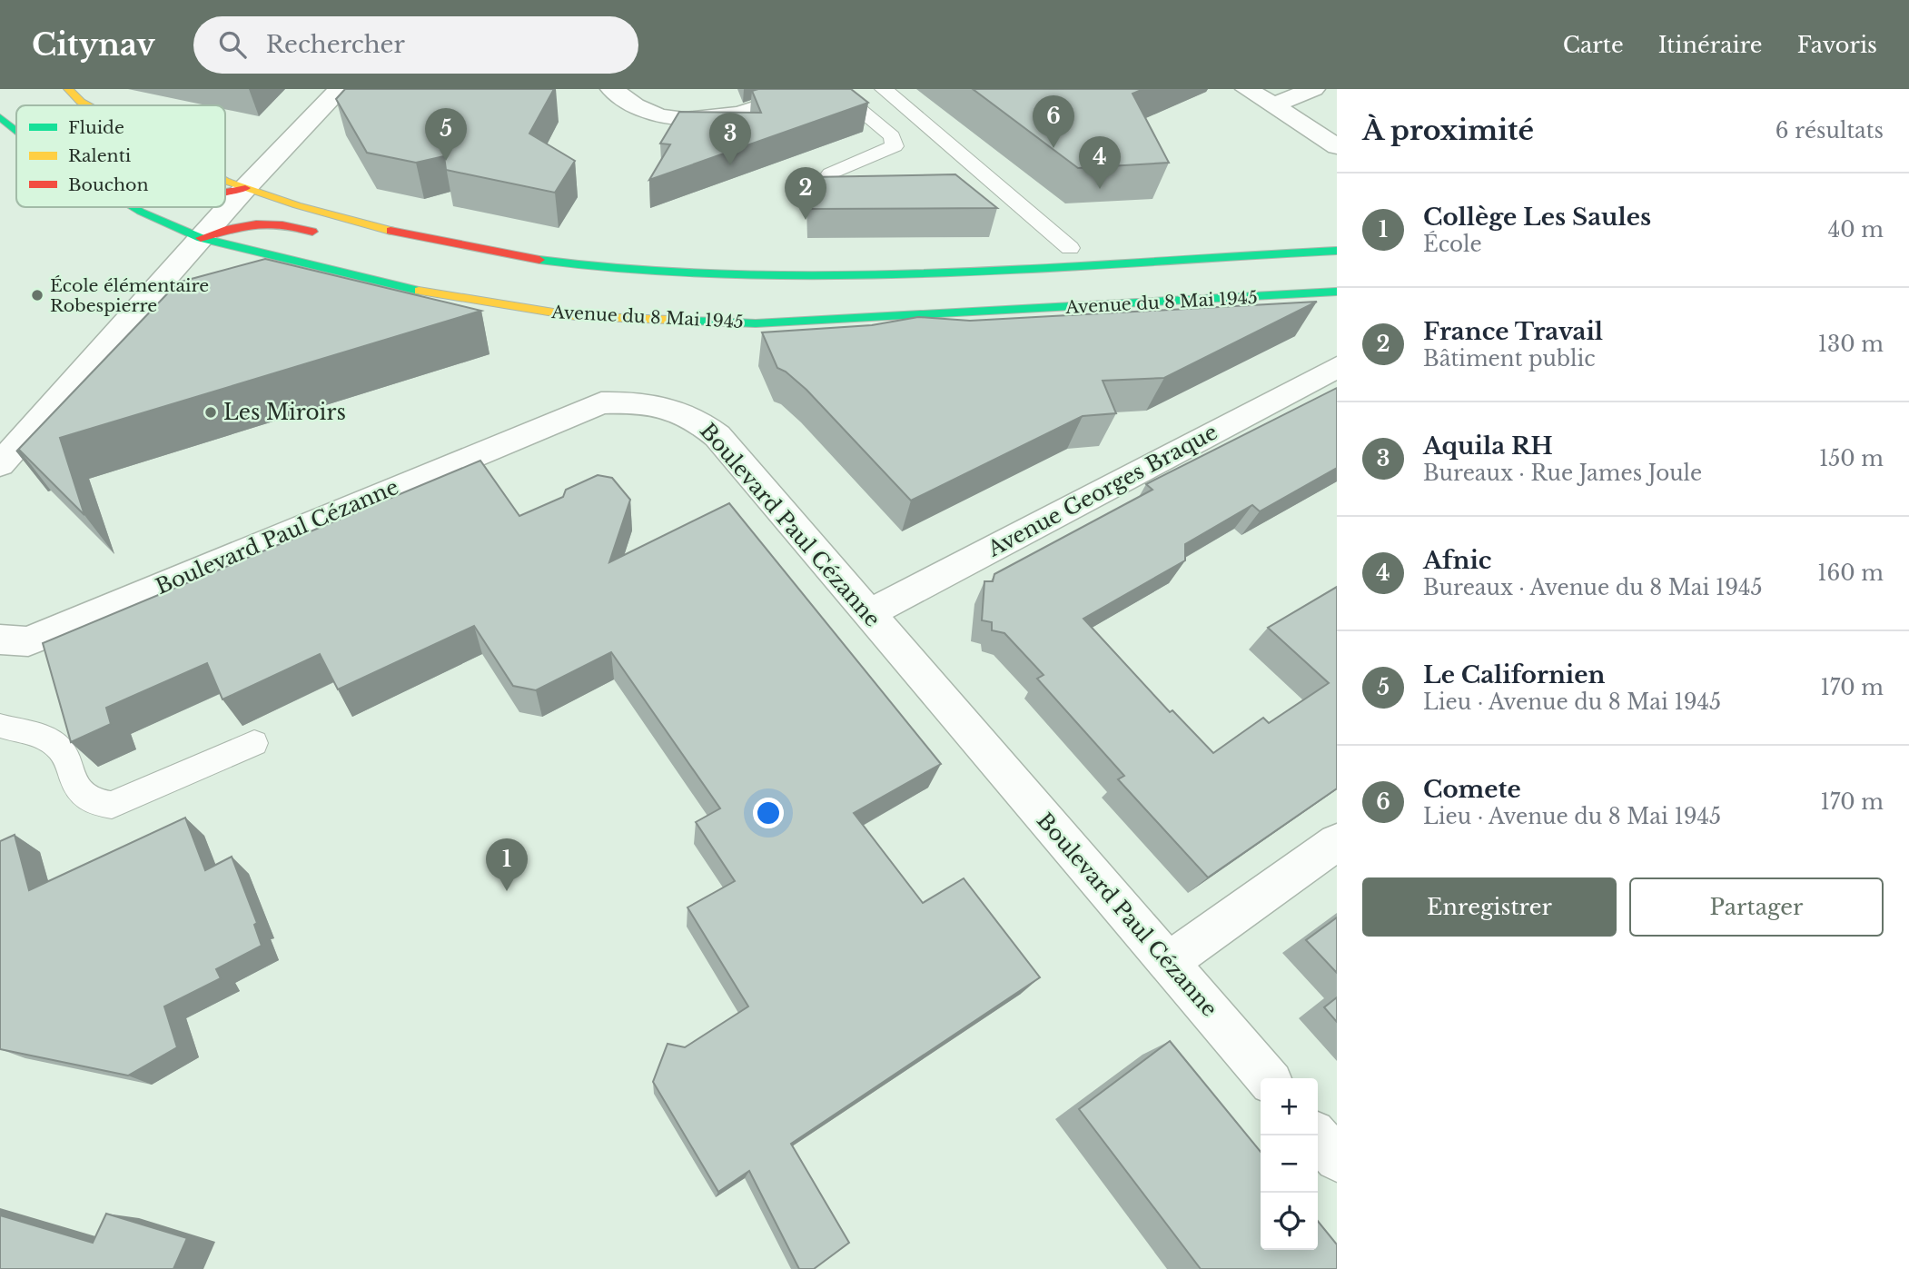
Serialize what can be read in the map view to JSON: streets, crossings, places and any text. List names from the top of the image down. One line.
{"streets":{"main road":["Avenue du 8 Mai 1945"],"street":["Avenue Georges Braque","Boulevard Paul Cézanne"]},"crossings":[["Avenue Georges Braque","Boulevard Paul Cézanne"]],"places":["École élémentaire Robespierre","Les Miroirs"],"legend":["Fluide","Ralenti","Bouchon"],"page":{"header":"Citynav","search":"Rechercher","nav":["Carte","Itinéraire","Favoris"],"heading":["À proximité","6 résultats"],"pins":["6","5","3","4","2","1"],"list":[{"mark":"1","name":"Collège Les Saules","note":"École","value":"40 m"},{"mark":"2","name":"France Travail","note":"Bâtiment public","value":"130 m"},{"mark":"3","name":"Aquila RH","note":"Bureaux · Rue James Joule","value":"150 m"},{"mark":"4","name":"Afnic","note":"Bureaux · Avenue du 8 Mai 1945","value":"160 m"},{"mark":"5","name":"Le Californien","note":"Lieu · Avenue du 8 Mai 1945","value":"170 m"},{"mark":"6","name":"Comete","note":"Lieu · Avenue du 8 Mai 1945","value":"170 m"}],"buttons":["Enregistrer","Partager"],"map_buttons":["+","−"]}}
